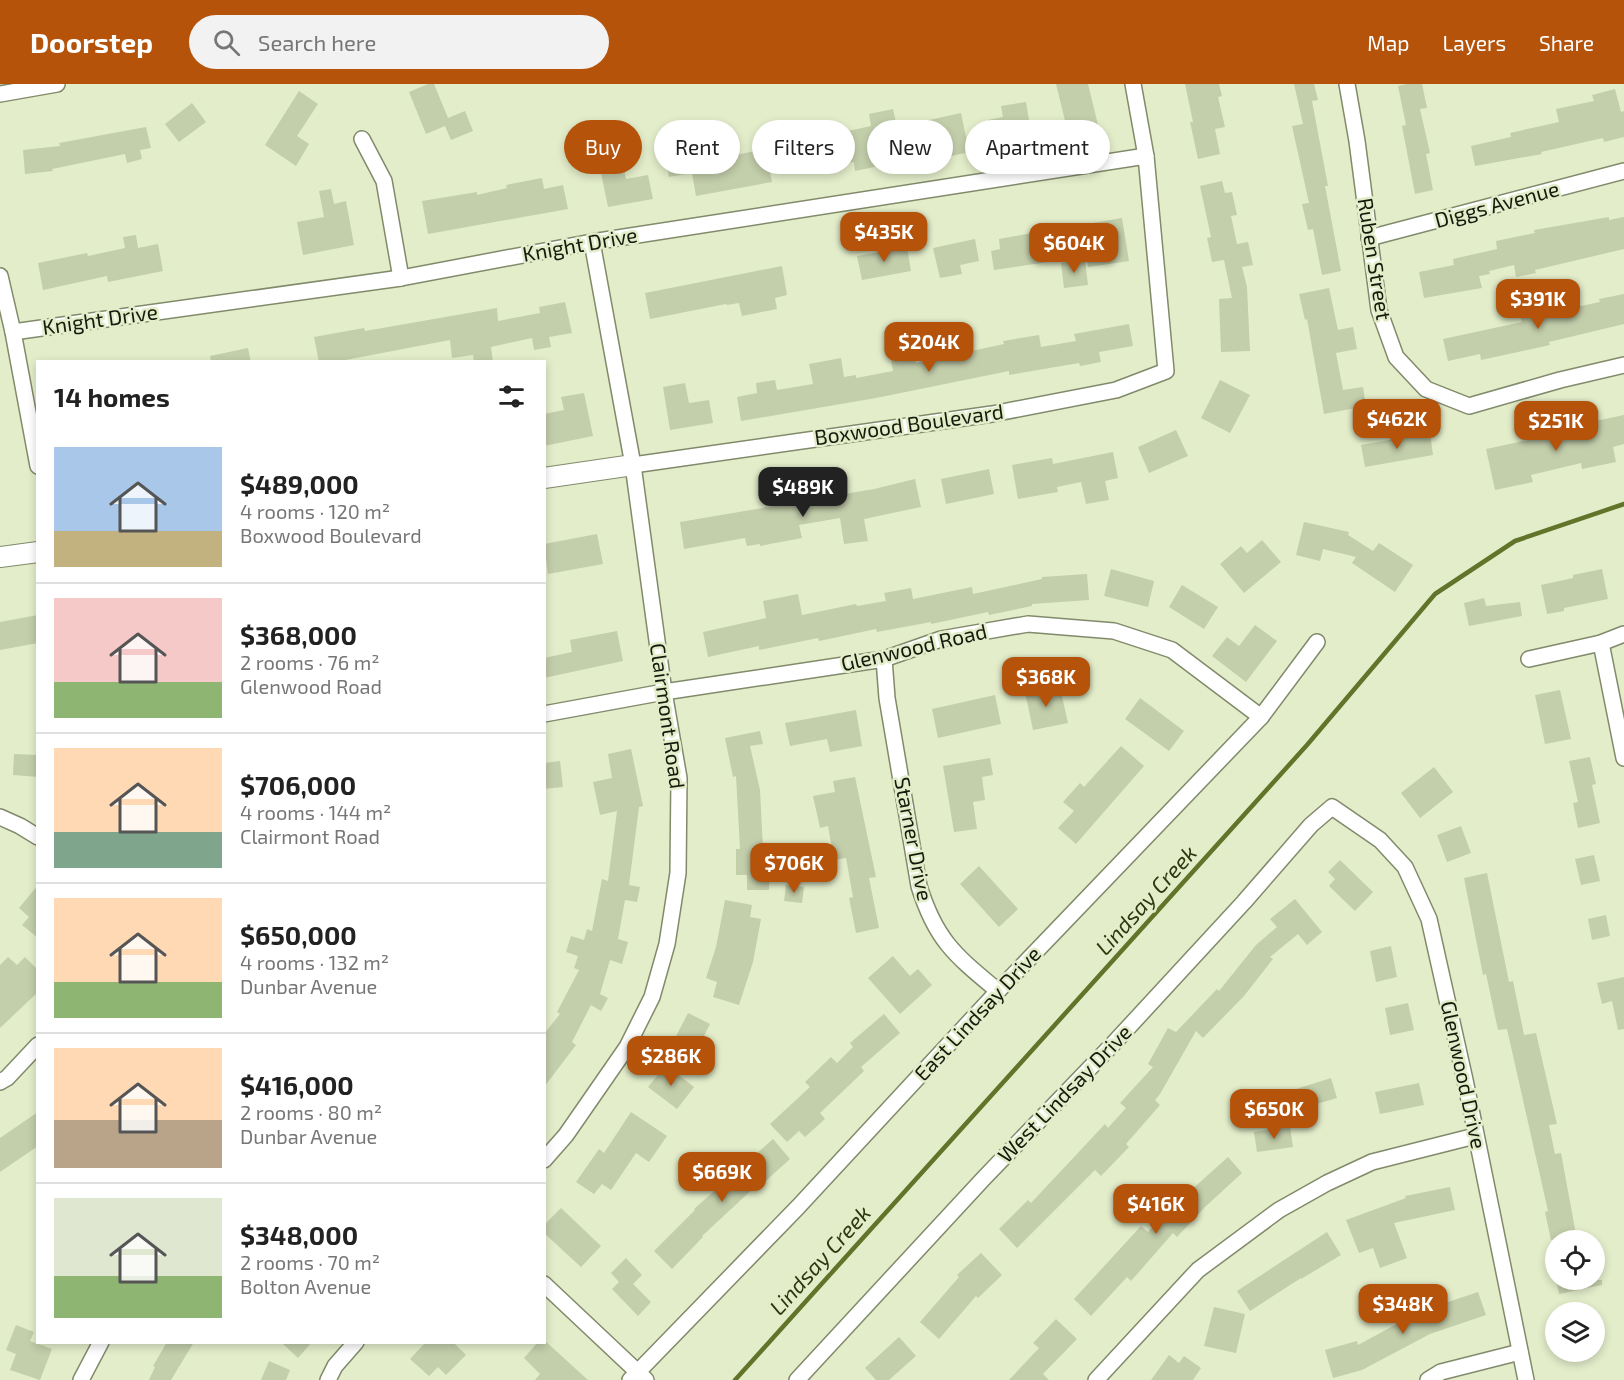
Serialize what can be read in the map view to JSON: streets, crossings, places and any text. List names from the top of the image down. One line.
{"streets":{"street":["Diggs Avenue","Knight Drive","Ruben Street","Boxwood Boulevard","Glenwood Road","Clairmont Road","Starner Drive","East Lindsay Drive","Glenwood Drive","West Lindsay Drive"]},"crossings":[["Diggs Avenue","Ruben Street"],["Knight Drive","Boxwood Boulevard"],["Knight Drive","Clairmont Road"],["Boxwood Boulevard","Clairmont Road"],["Glenwood Road","Clairmont Road"],["Glenwood Road","Starner Drive"],["Glenwood Road","East Lindsay Drive"],["Starner Drive","East Lindsay Drive"],["Glenwood Drive","West Lindsay Drive"]],"water":["Lindsay Creek"],"page":{"header":"Doorstep","search":"Search here","nav":["Map","Layers","Share"],"chip":["Buy","Rent","Filters","New","Apartment"],"price":["$435K","$604K","$391K","$204K","$462K","$251K","$489K","$368K","$706K","$286K","$650K","$669K","$416K","$348K"],"heading":"14 homes","list":[{"name":"$489,000","note":"4 rooms · 120 m² · Boxwood Boulevard"},{"name":"$368,000","note":"2 rooms · 76 m² · Glenwood Road"},{"name":"$706,000","note":"4 rooms · 144 m² · Clairmont Road"},{"name":"$650,000","note":"4 rooms · 132 m² · Dunbar Avenue"},{"name":"$416,000","note":"2 rooms · 80 m² · Dunbar Avenue"},{"name":"$348,000","note":"2 rooms · 70 m² · Bolton Avenue"}]}}
